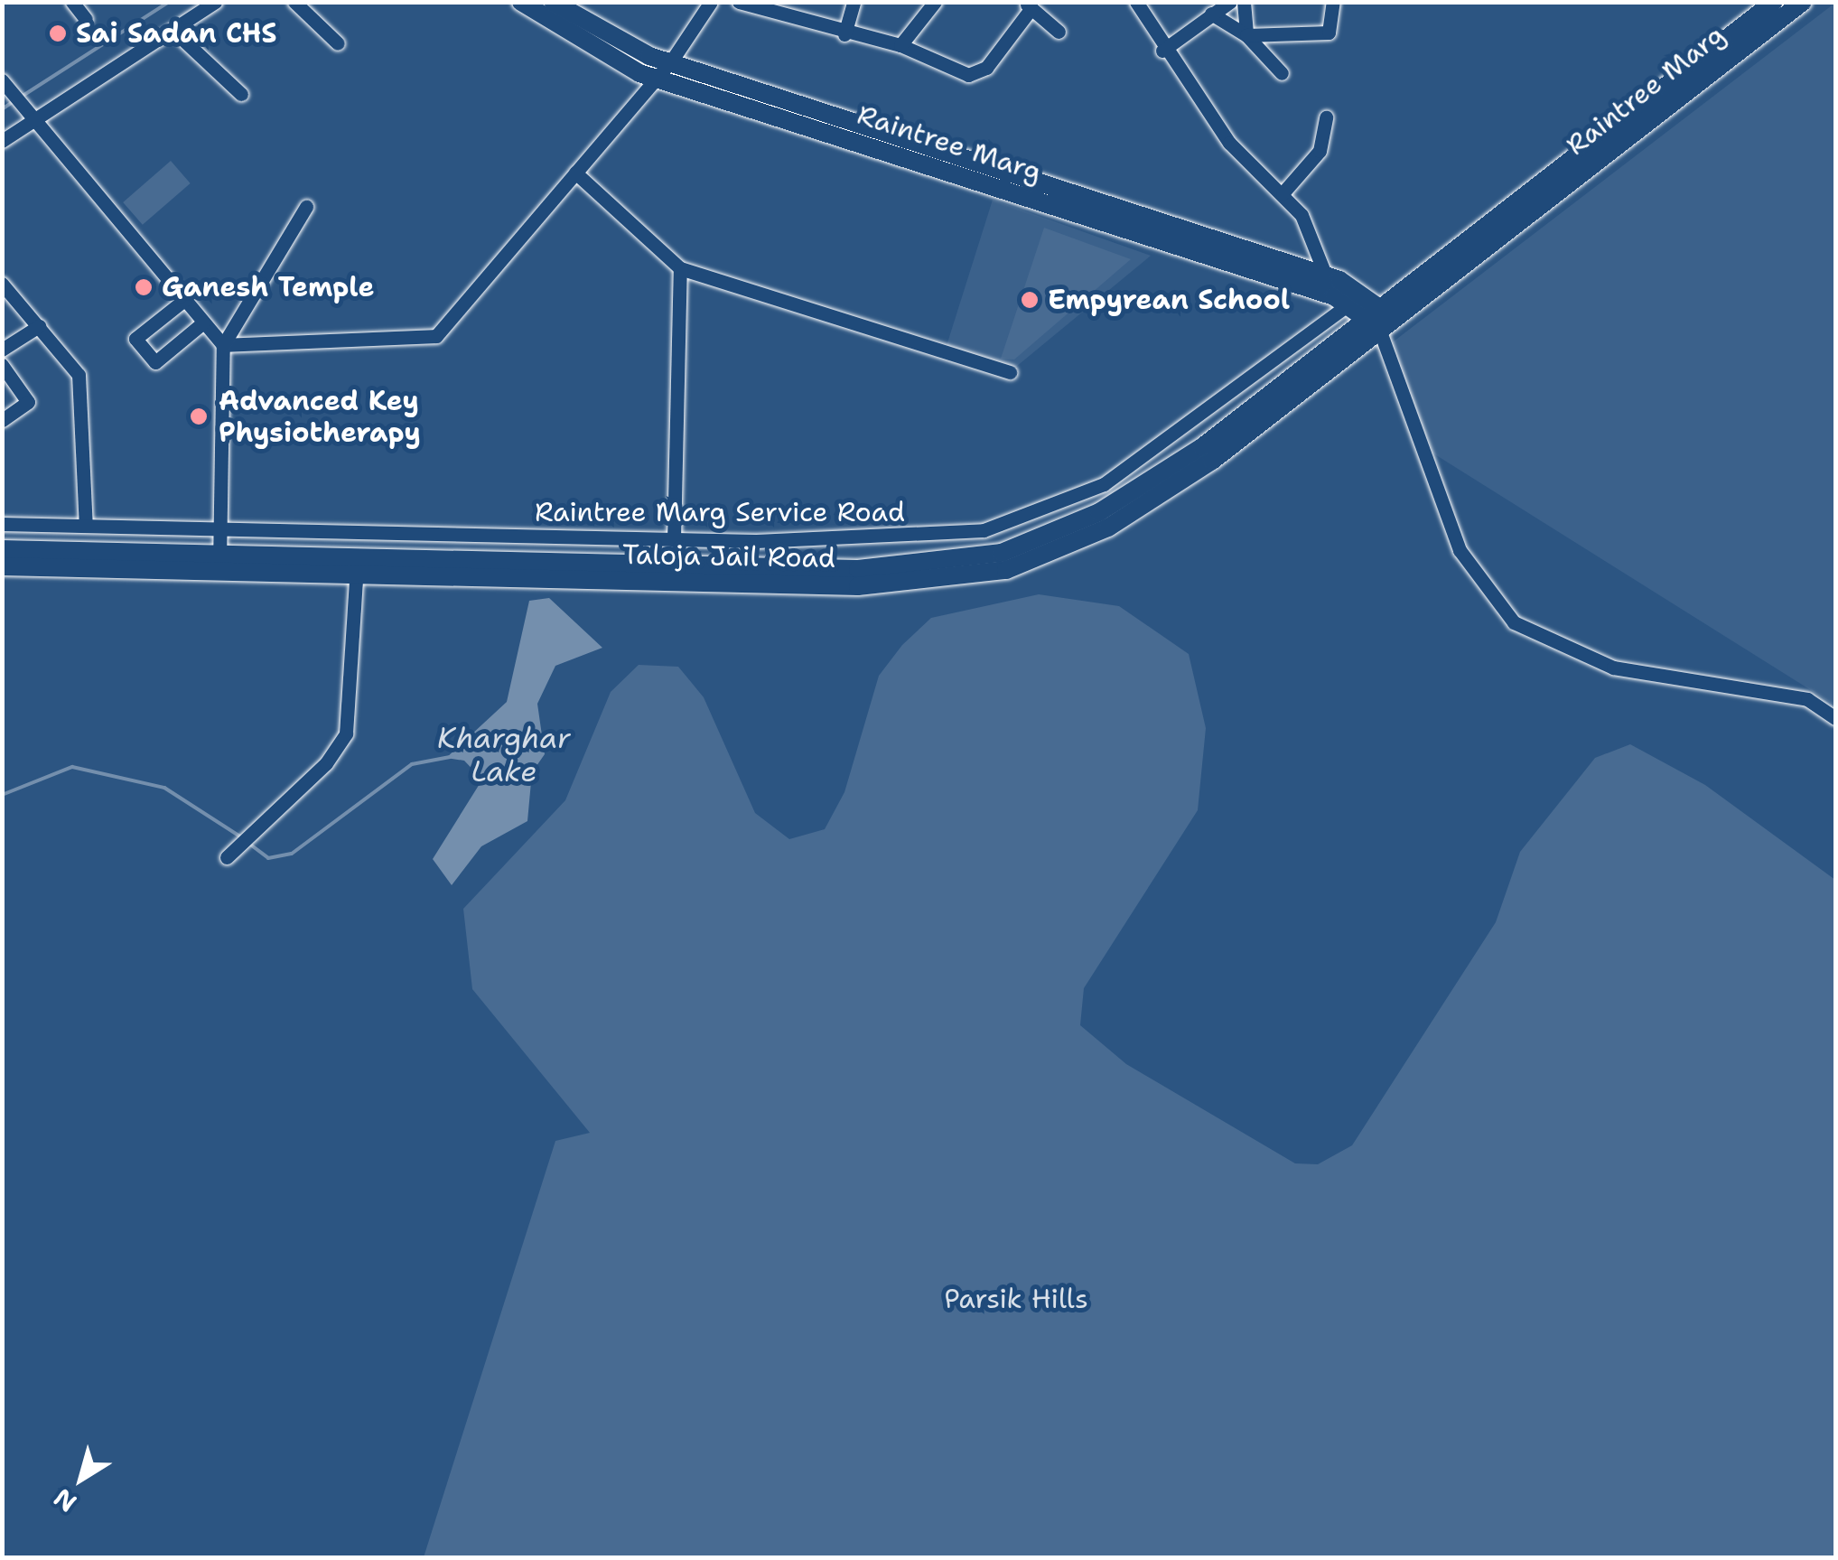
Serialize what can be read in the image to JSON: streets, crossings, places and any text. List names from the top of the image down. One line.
{"streets":{"main road":["Raintree Marg","Taloja Jail Road"],"street":["Raintree Marg Service Road"]},"crossings":[["Raintree Marg","Raintree Marg Service Road"],["Raintree Marg","Taloja Jail Road"]],"water":["Kharghar Lake"],"parks":["Parsik Hills"],"places":["Sai Sadan CHS","Ganesh Temple","Empyrean School","Advanced Key Physiotherapy"],"north":"bottom left"}
